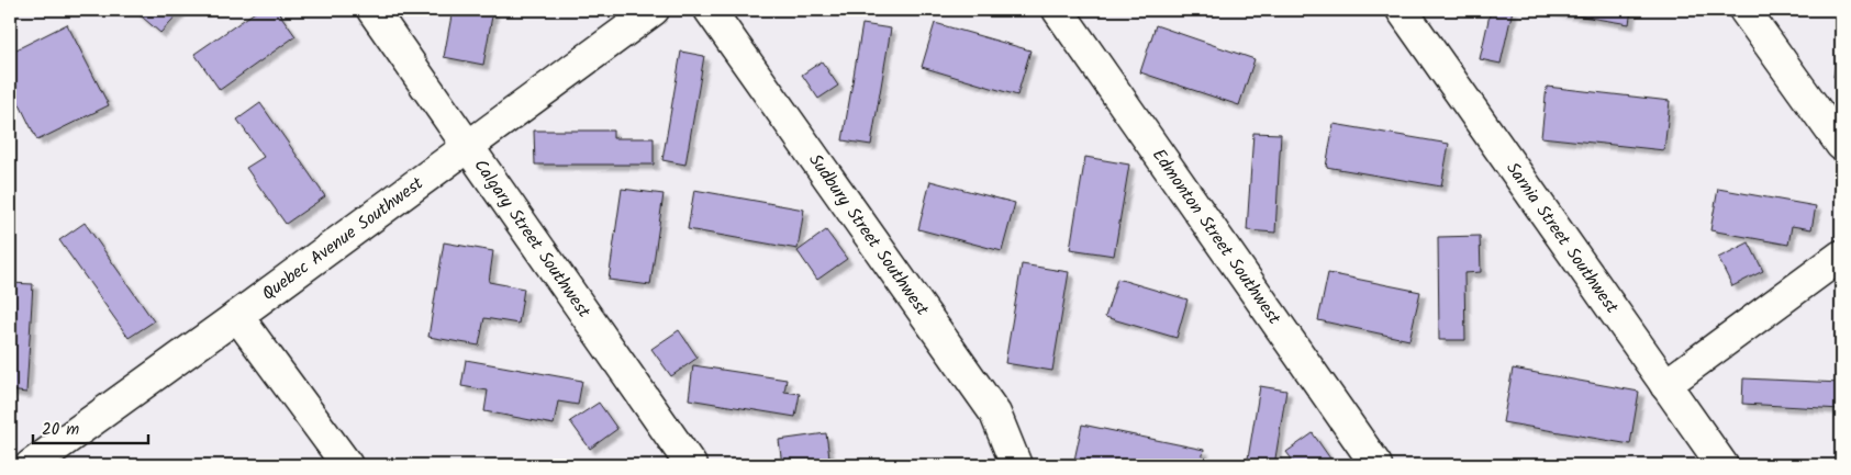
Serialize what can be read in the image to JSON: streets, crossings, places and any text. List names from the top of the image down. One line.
{"streets":{"street":["Sudbury Street Southwest","Calgary Street Southwest","Edmonton Street Southwest","Quebec Avenue Southwest","Sarnia Street Southwest"]},"crossings":[["Calgary Street Southwest","Quebec Avenue Southwest"]],"scale_bar":"20 m"}
